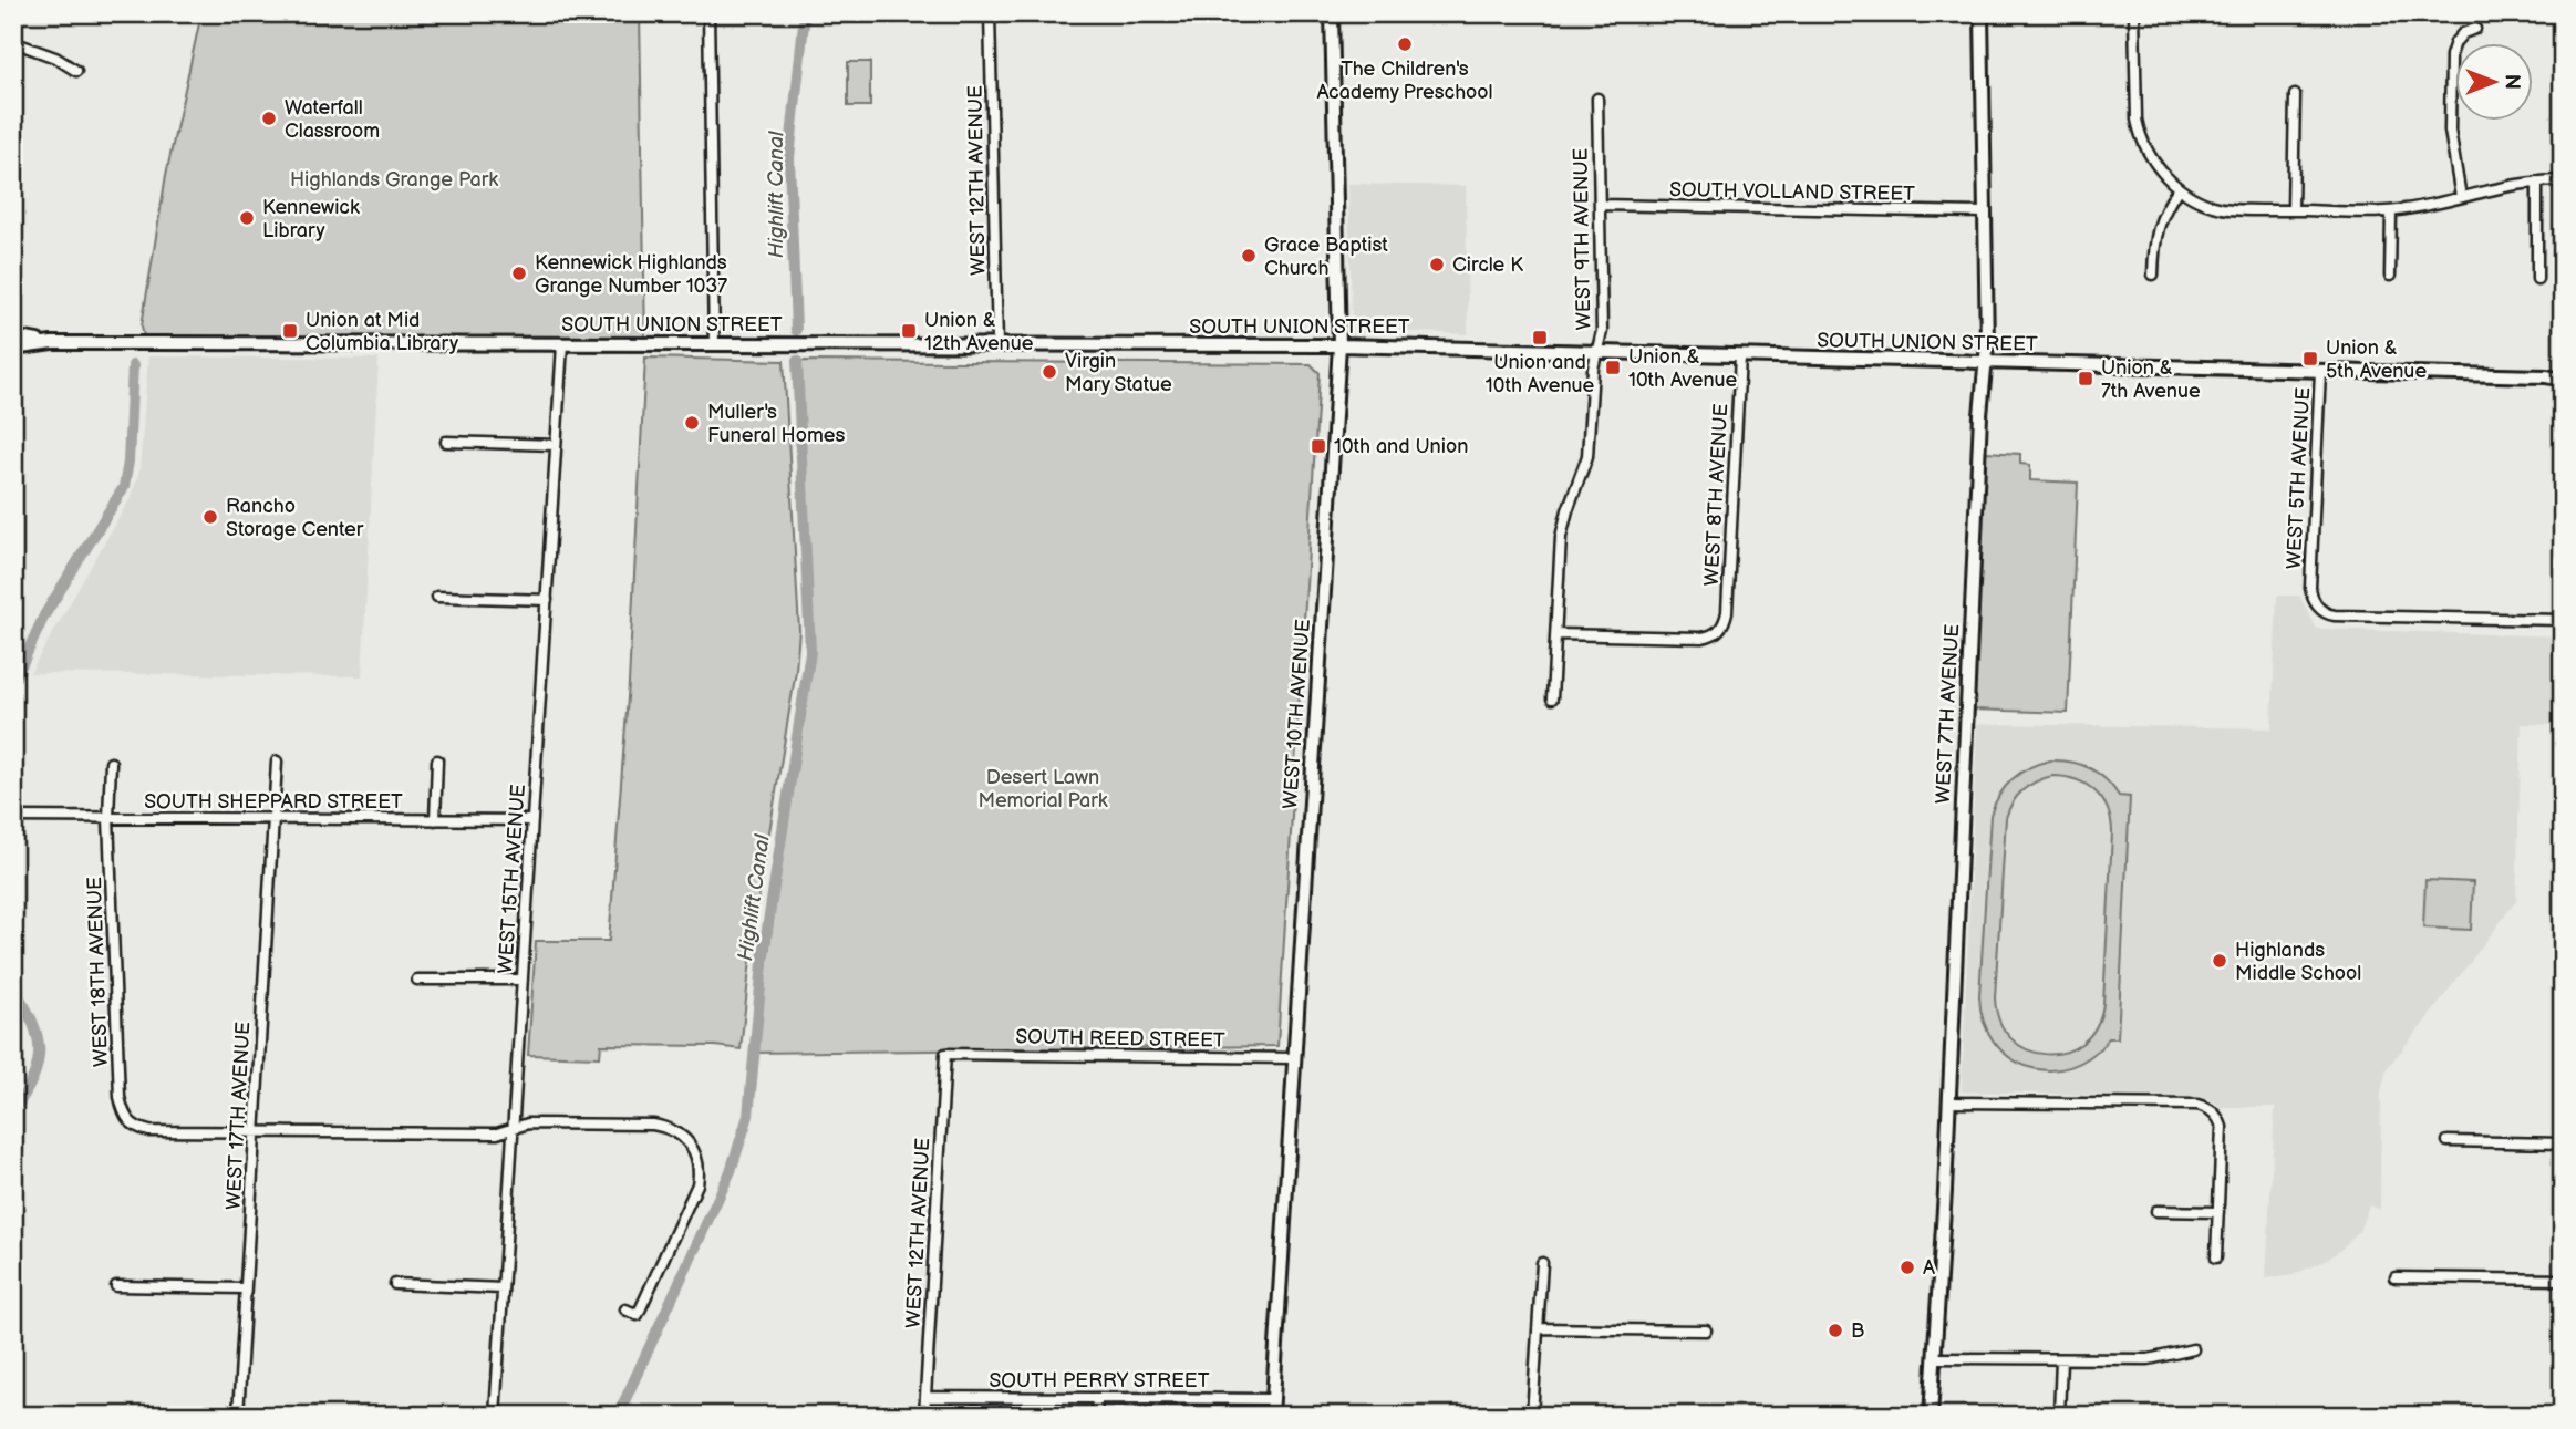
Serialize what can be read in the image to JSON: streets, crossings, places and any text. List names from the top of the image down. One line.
{"streets":{"main road":["SOUTH UNION STREET","WEST 10TH AVENUE","WEST 7TH AVENUE"],"street":["WEST 12TH AVENUE","SOUTH VOLLAND STREET","WEST 9TH AVENUE","WEST 5TH AVENUE","WEST 8TH AVENUE","SOUTH SHEPPARD STREET","WEST 15TH AVENUE","WEST 18TH AVENUE","SOUTH REED STREET","WEST 17TH AVENUE","SOUTH PERRY STREET"]},"crossings":[["WEST 12TH AVENUE","SOUTH UNION STREET"],["WEST 12TH AVENUE","SOUTH REED STREET"],["WEST 12TH AVENUE","SOUTH PERRY STREET"],["SOUTH VOLLAND STREET","WEST 9TH AVENUE"],["SOUTH VOLLAND STREET","WEST 7TH AVENUE"],["WEST 9TH AVENUE","SOUTH UNION STREET"],["WEST 9TH AVENUE","WEST 8TH AVENUE"],["SOUTH UNION STREET","WEST 5TH AVENUE"],["SOUTH UNION STREET","WEST 8TH AVENUE"],["SOUTH UNION STREET","WEST 10TH AVENUE"],["SOUTH UNION STREET","WEST 7TH AVENUE"],["SOUTH UNION STREET","WEST 15TH AVENUE"],["WEST 10TH AVENUE","SOUTH REED STREET"],["WEST 10TH AVENUE","SOUTH PERRY STREET"],["SOUTH SHEPPARD STREET","WEST 15TH AVENUE"],["SOUTH SHEPPARD STREET","WEST 18TH AVENUE"],["SOUTH SHEPPARD STREET","WEST 17TH AVENUE"],["WEST 18TH AVENUE","WEST 17TH AVENUE"]],"water":["Highlift Canal"],"parks":["Highlands Grange Park","Desert Lawn Memorial Park"],"places":{"other":["The Children's Academy Preschool","Waterfall Classroom","Kennewick Library","Grace Baptist Church","Circle K","Kennewick Highlands Grange Number 1037","Virgin Mary Statue","Muller's Funeral Homes","Rancho Storage Center","Highlands Middle School","A","B"],"transit":["Union at Mid Columbia Library","Union & 12th Avenue","Union and 10th Avenue","Union & 5th Avenue","Union & 10th Avenue","Union & 7th Avenue","10th and Union"]},"north":"right"}
